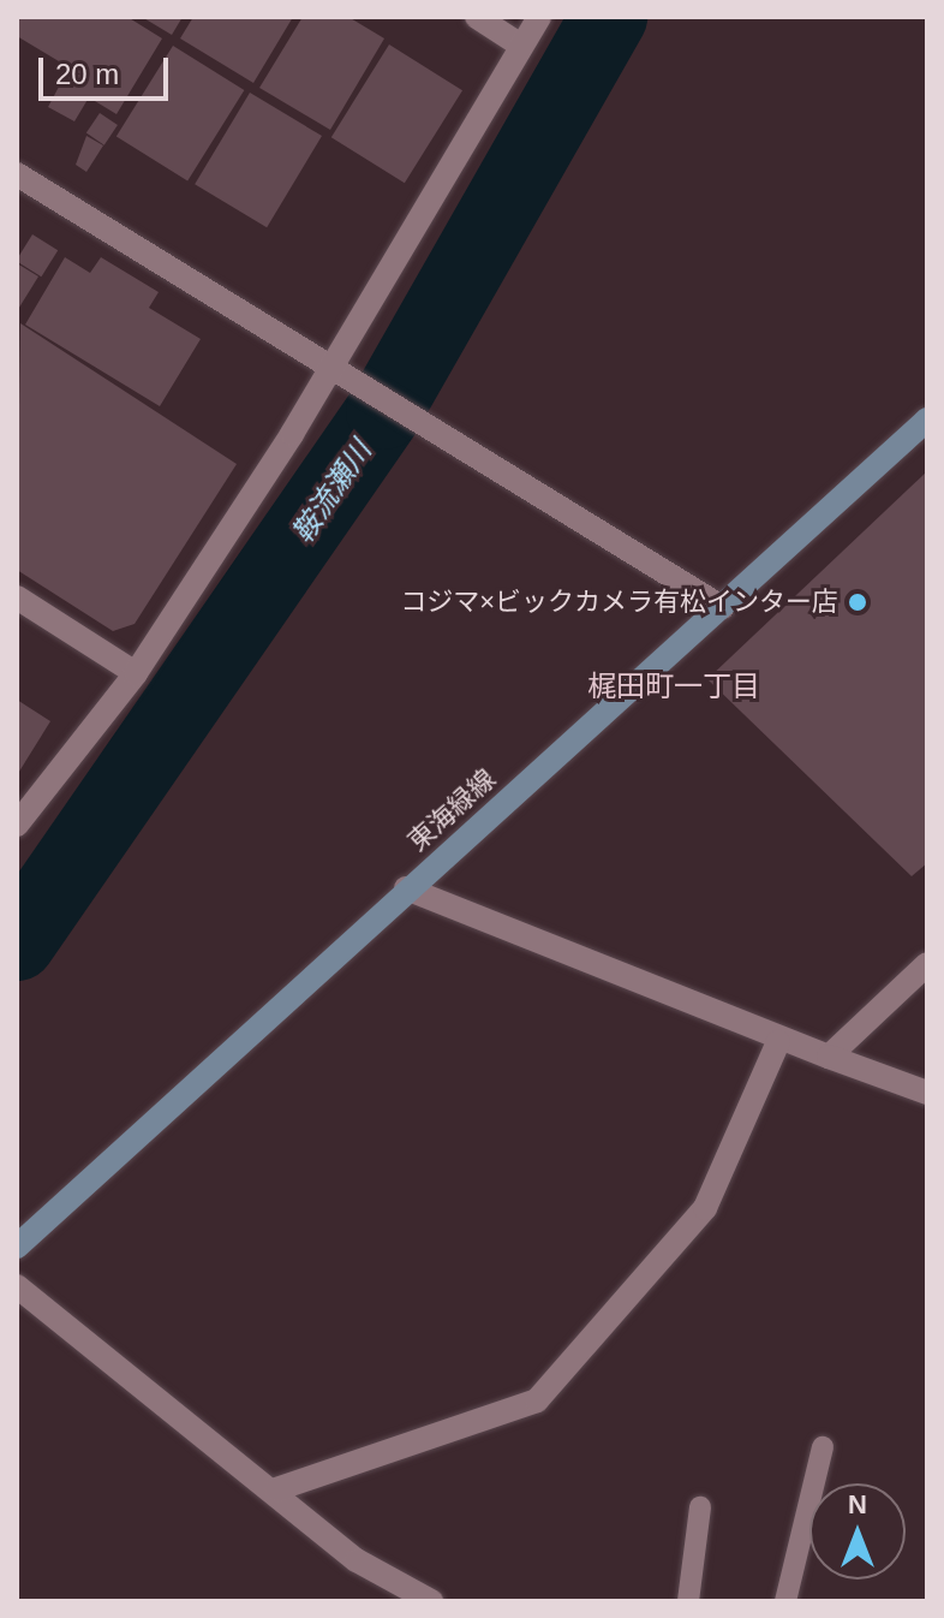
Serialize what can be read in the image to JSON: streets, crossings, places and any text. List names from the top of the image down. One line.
{"streets":{"main road":["東海緑線"]},"districts":["梶田町一丁目"],"water":["鞍流瀬川"],"places":["コジマ×ビックカメラ有松インター店"],"scale_bar":"20 m","north":"top"}
